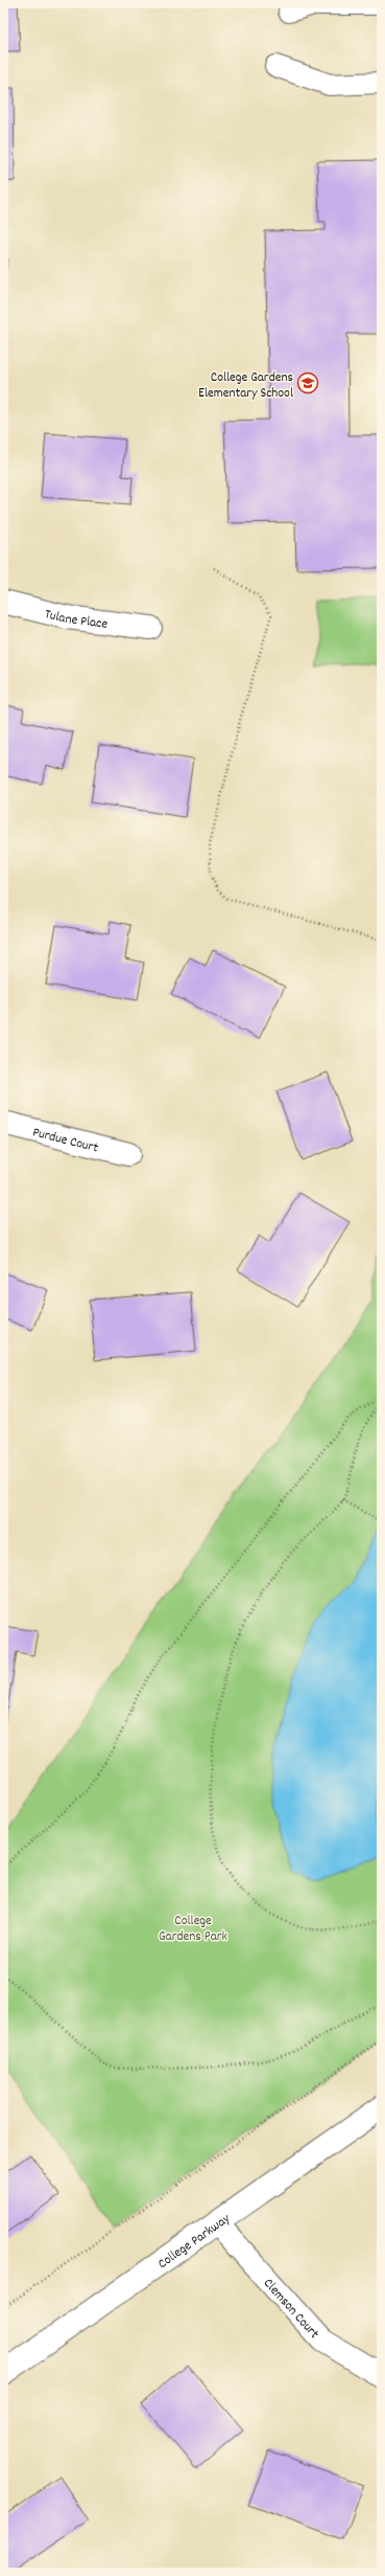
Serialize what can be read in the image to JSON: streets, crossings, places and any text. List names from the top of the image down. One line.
{"streets":{"street":["Tulane Place","Purdue Court","College Parkway","Clemson Court"]},"crossings":[["College Parkway","Clemson Court"]],"parks":["College Gardens Park"],"places":{"school or university":["College Gardens Elementary School"]}}
